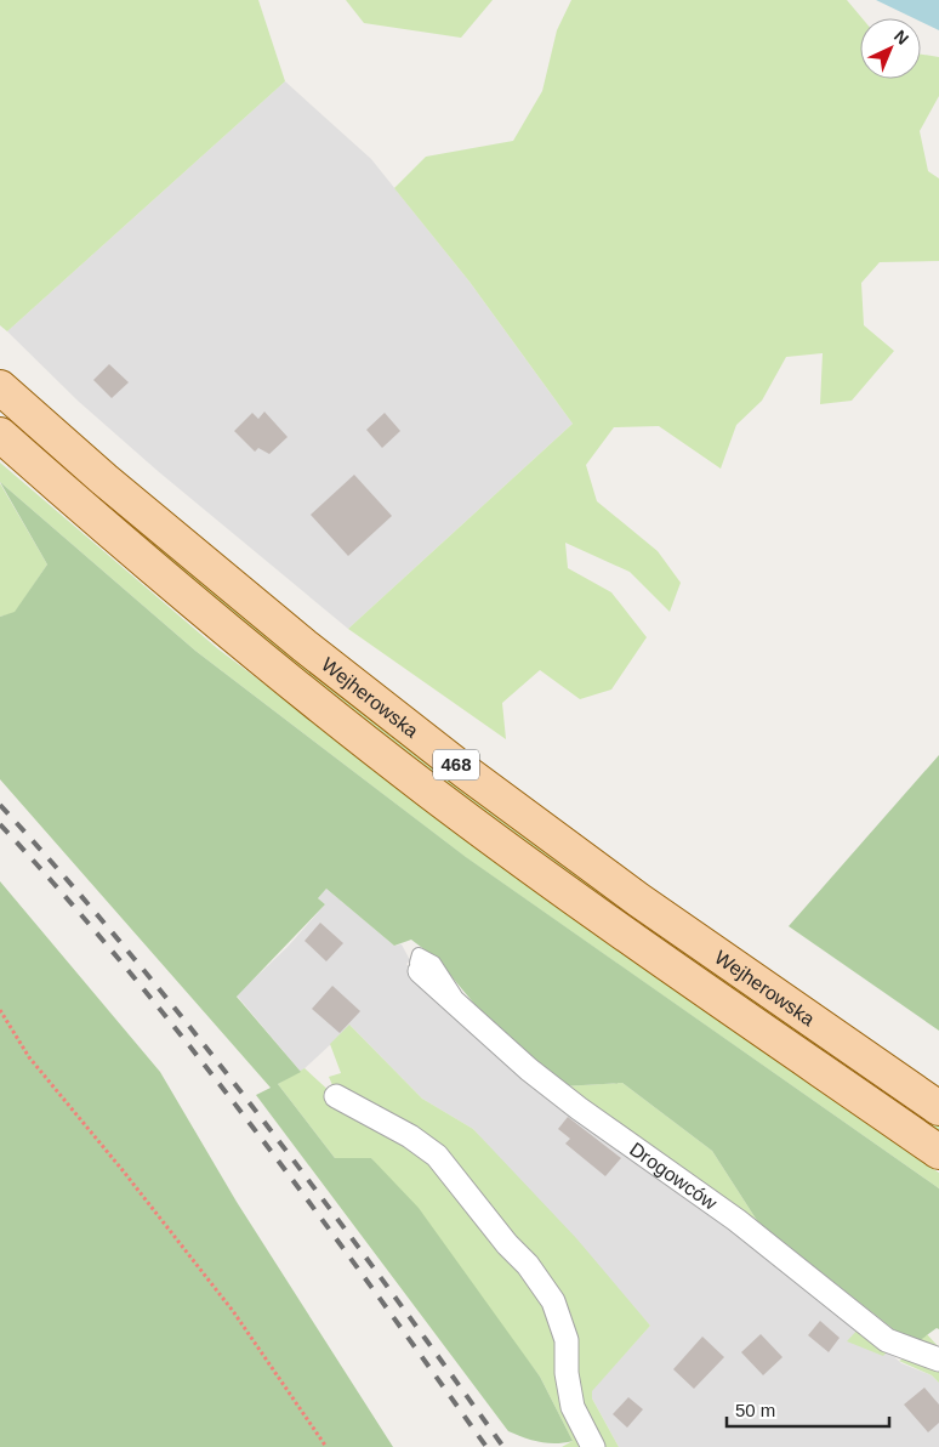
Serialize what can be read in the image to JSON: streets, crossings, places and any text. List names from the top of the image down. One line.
{"streets":{"main road":["Wejherowska","468"],"street":["Drogowców"]},"scale_bar":"50 m","north":"top right"}
